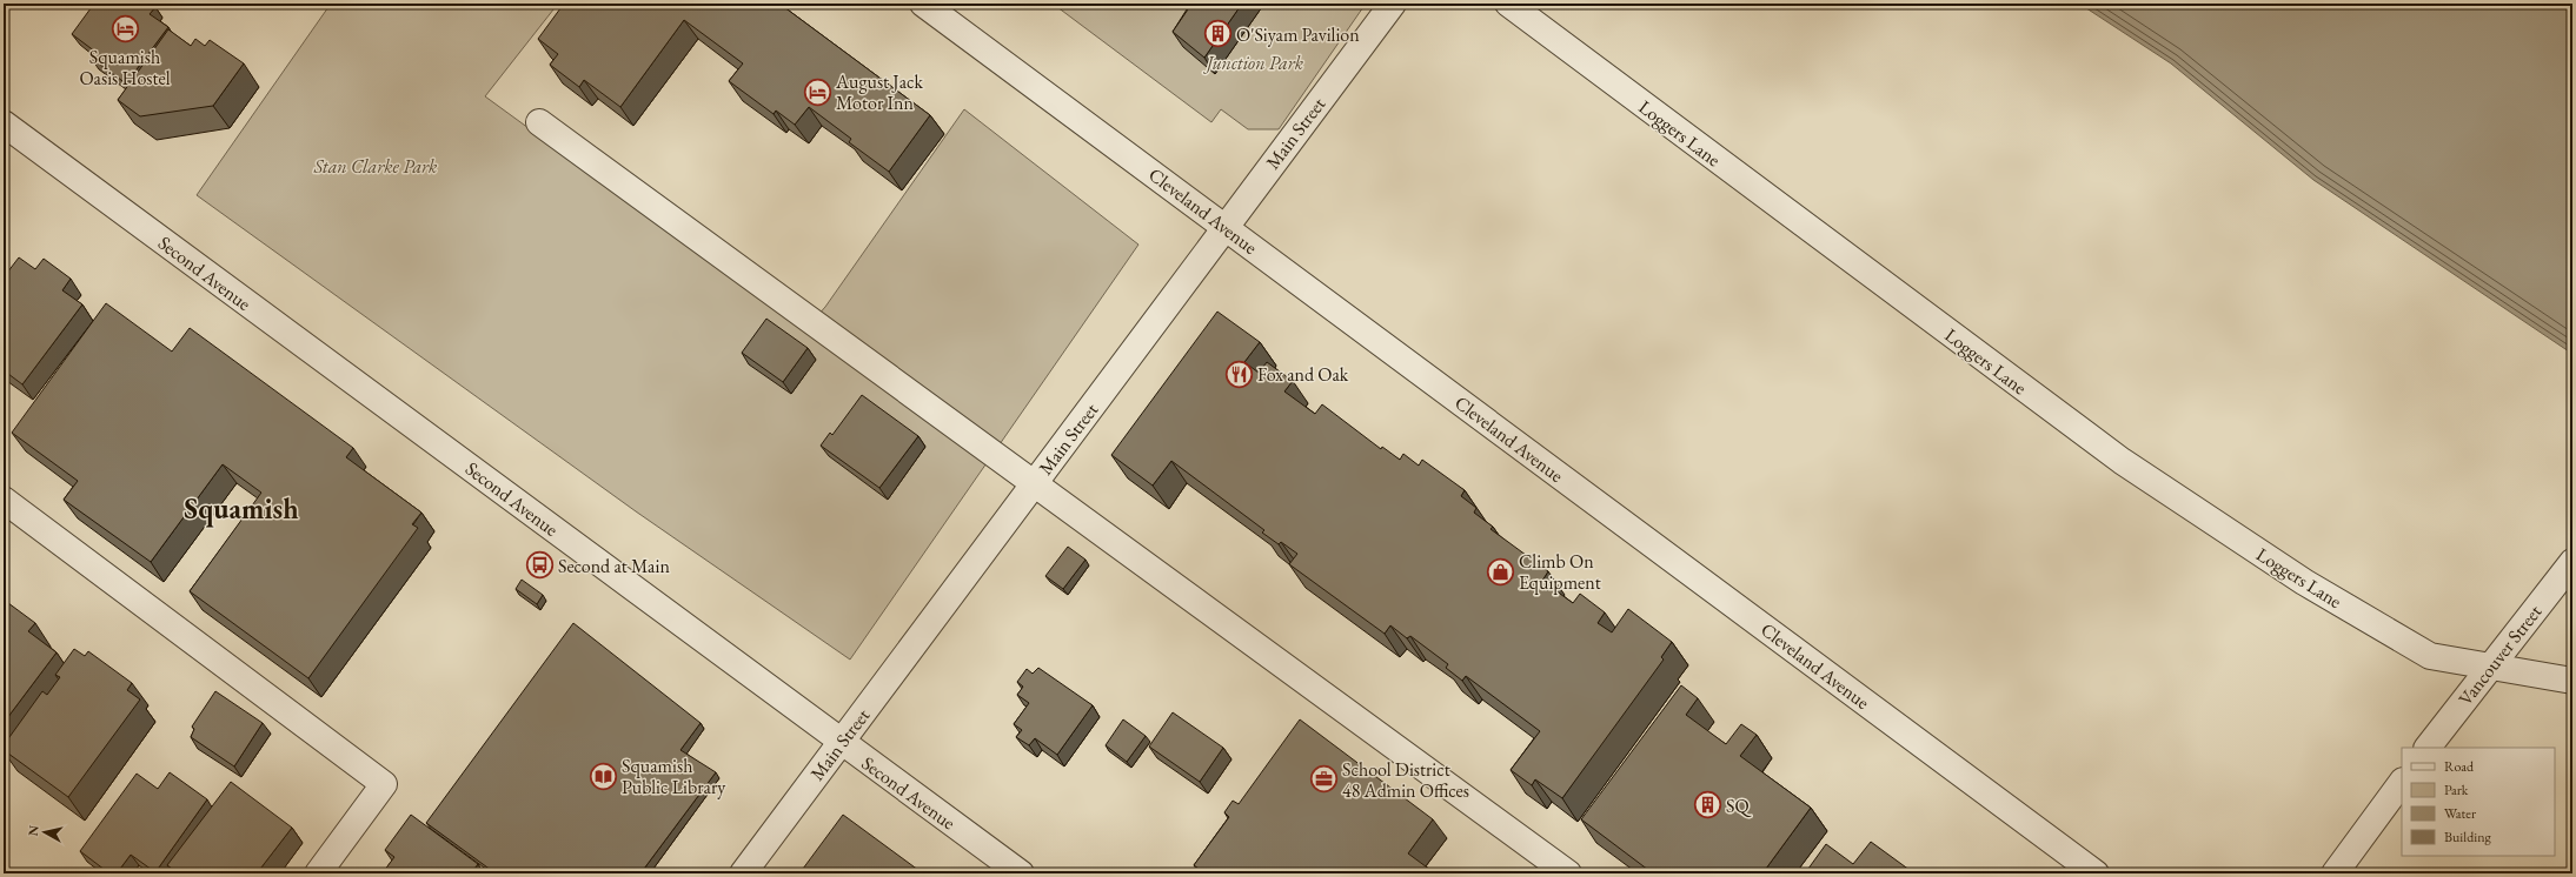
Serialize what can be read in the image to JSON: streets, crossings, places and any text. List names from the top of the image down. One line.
{"streets":{"street":["Main Street","Loggers Lane","Cleveland Avenue","Second Avenue","Vancouver Street"]},"crossings":[["Main Street","Cleveland Avenue"],["Main Street","Second Avenue"],["Loggers Lane","Vancouver Street"]],"districts":["Squamish"],"parks":["Junction Park","Stan Clarke Park"],"places":{"hotel":["Squamish Oasis Hostel","August Jack Motor Inn"],"building":["O'Siyam Pavilion","SQ"],"restaurant":["Fox and Oak"],"bus stop":["Second at Main"],"shop":["Climb On Equipment"],"library":["Squamish Public Library"],"office":["School District 48 Admin Offices"]},"legend":["Road","Park","Water","Building"],"north":"left"}
